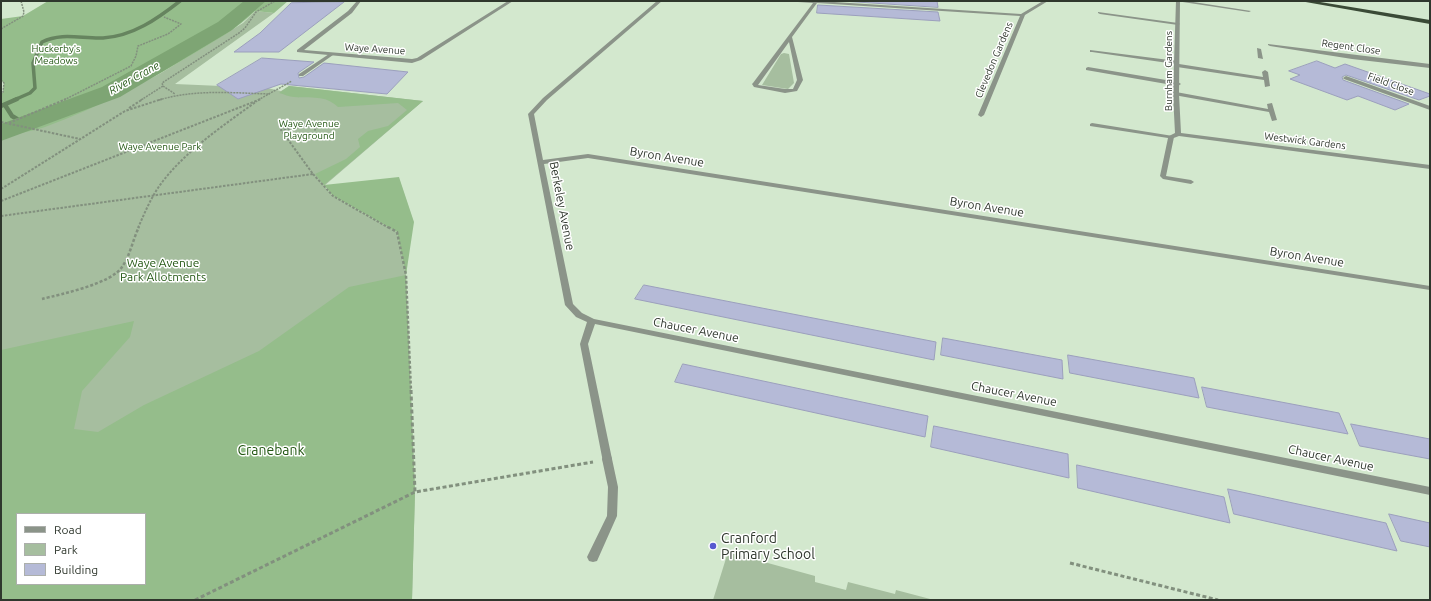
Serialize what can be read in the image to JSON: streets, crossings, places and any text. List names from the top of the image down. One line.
{"streets":{"street":["Regent Close","Waye Avenue","Clevedon Gardens","Burnham Gardens","Field Close","Westwick Gardens","Byron Avenue","Berkeley Avenue","Chaucer Avenue"]},"crossings":[["Burnham Gardens","Westwick Gardens"],["Byron Avenue","Berkeley Avenue"],["Berkeley Avenue","Chaucer Avenue"]],"water":["River Crane"],"parks":["Huckerby's Meadows","Waye Avenue Playground","Waye Avenue Park","Waye Avenue Park Allotments","Cranebank"],"places":["Cranford Primary School"],"legend":["Road","Park","Building"]}
